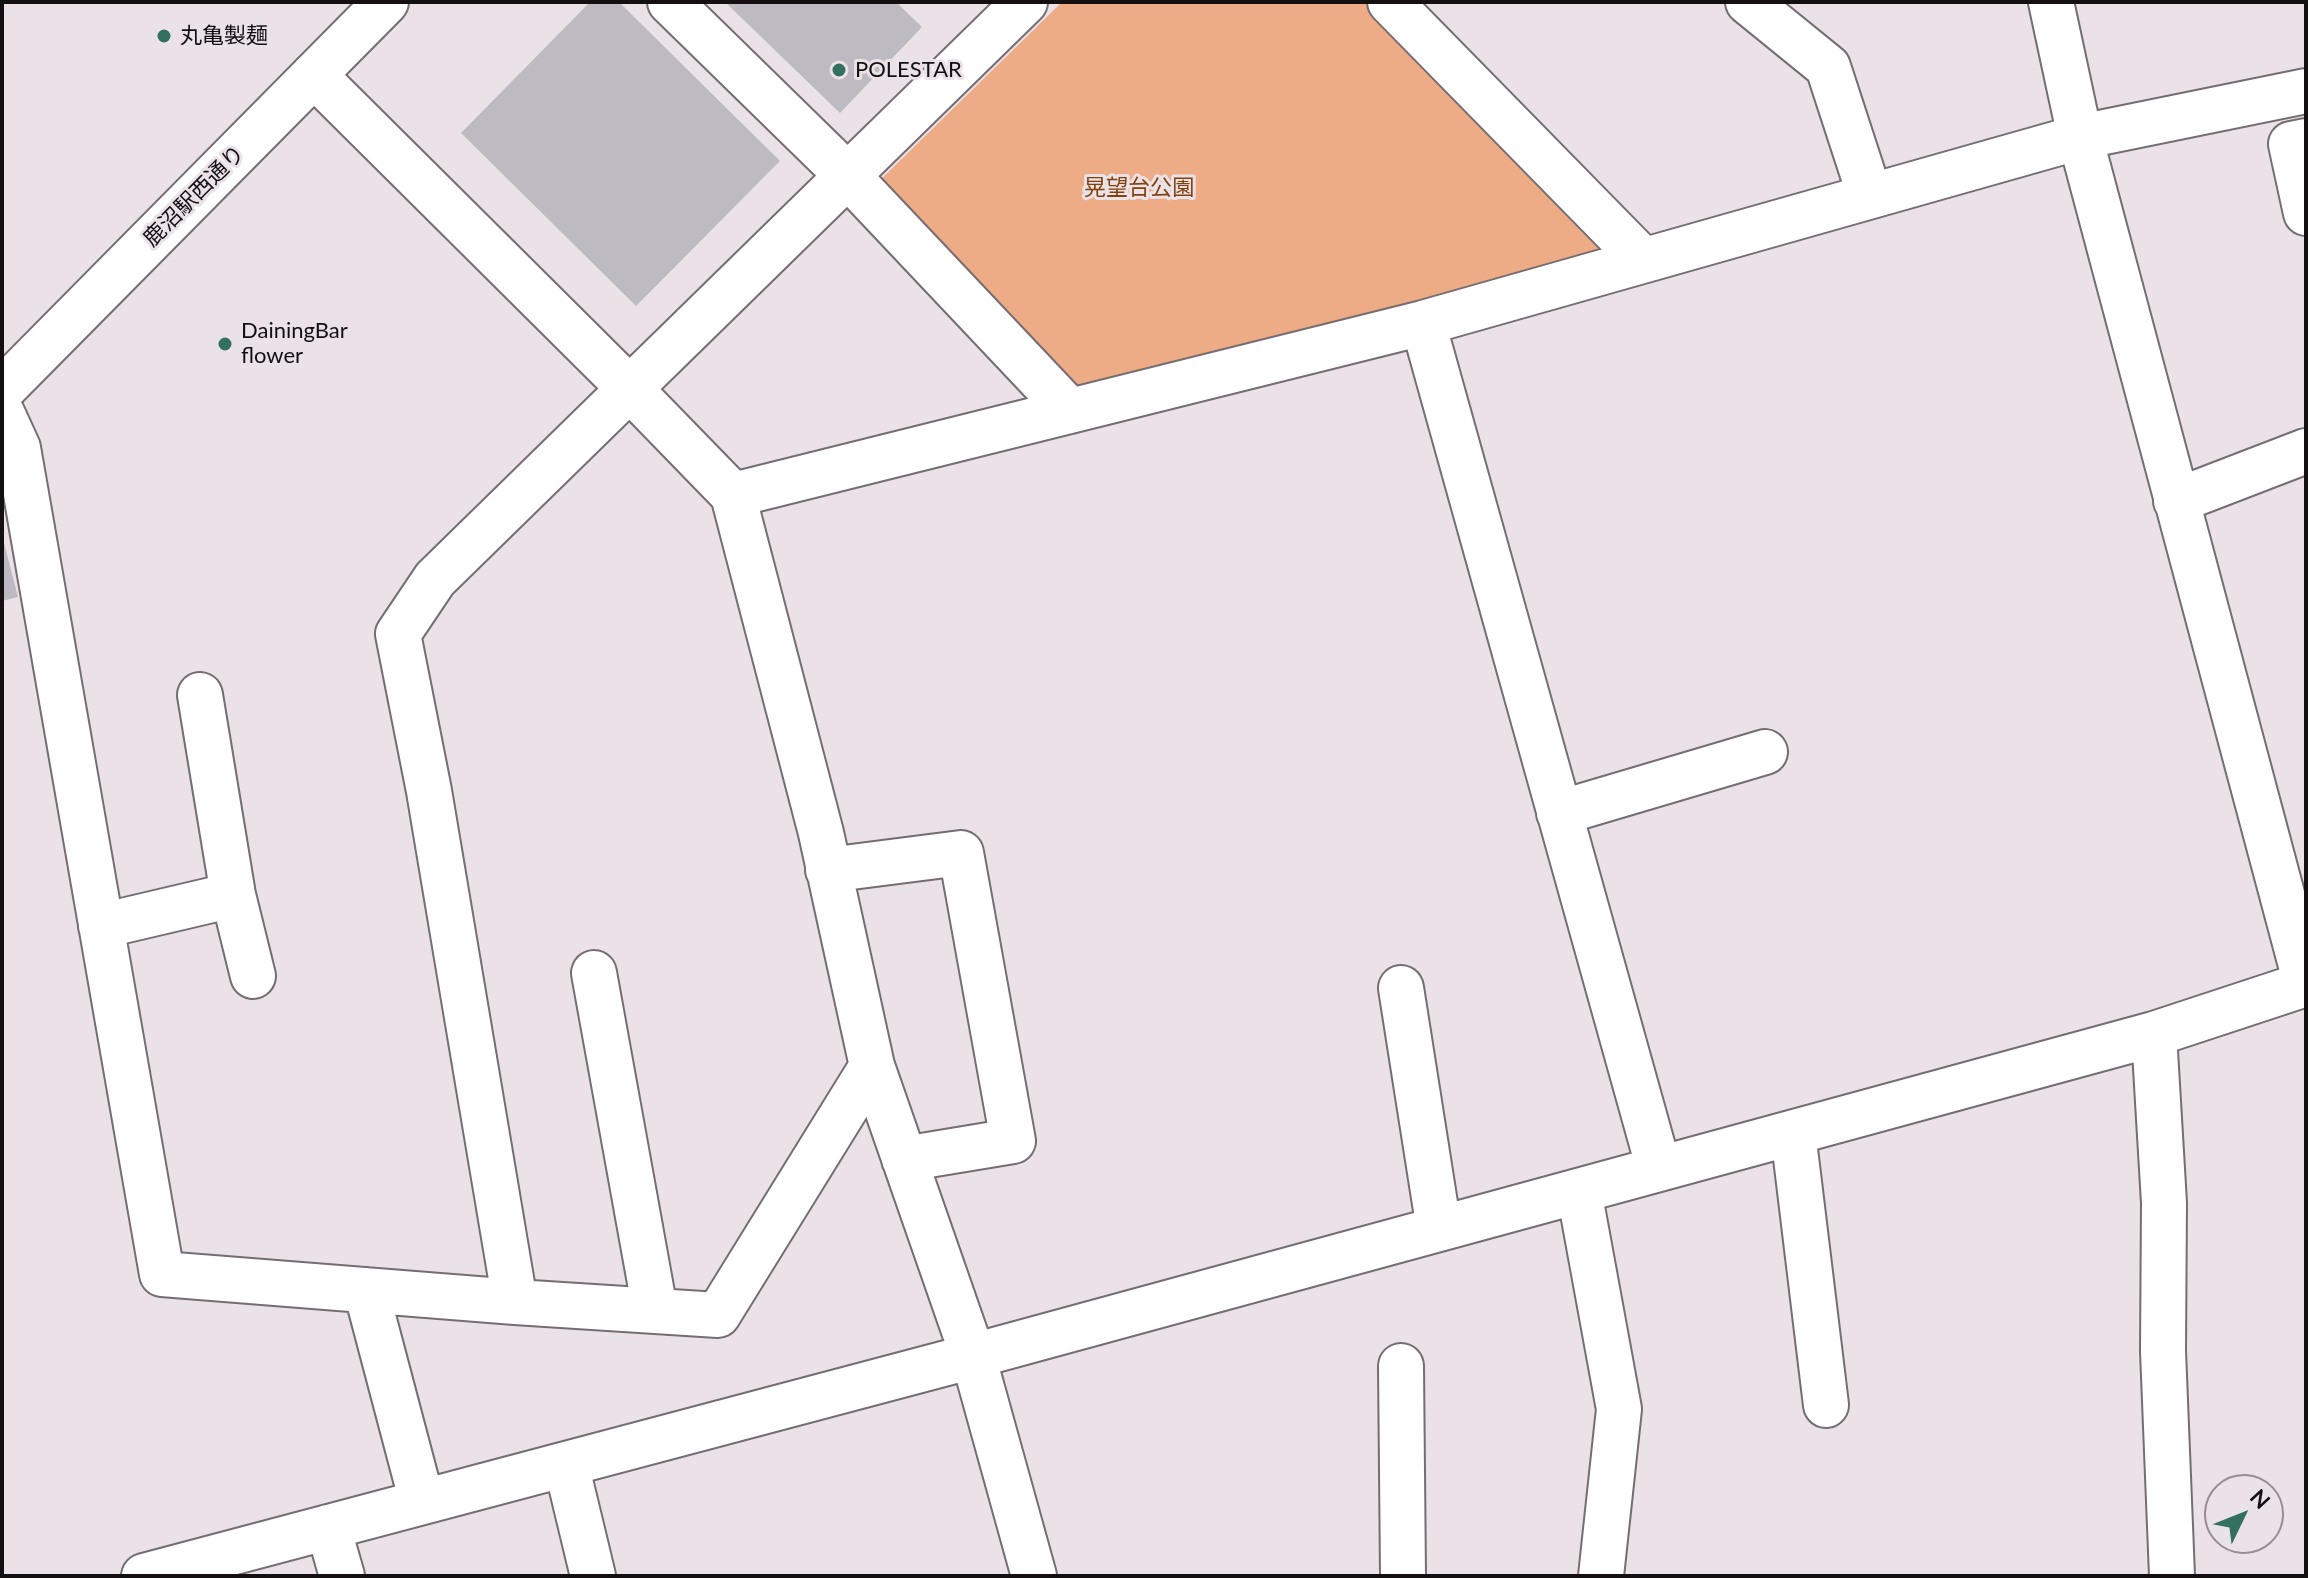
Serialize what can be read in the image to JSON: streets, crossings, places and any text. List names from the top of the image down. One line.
{"streets":{"street":["鹿沼駅西通り"]},"parks":["晃望台公園"],"places":["丸亀製麺","POLESTAR","DainingBar flower"],"north":"top right"}
